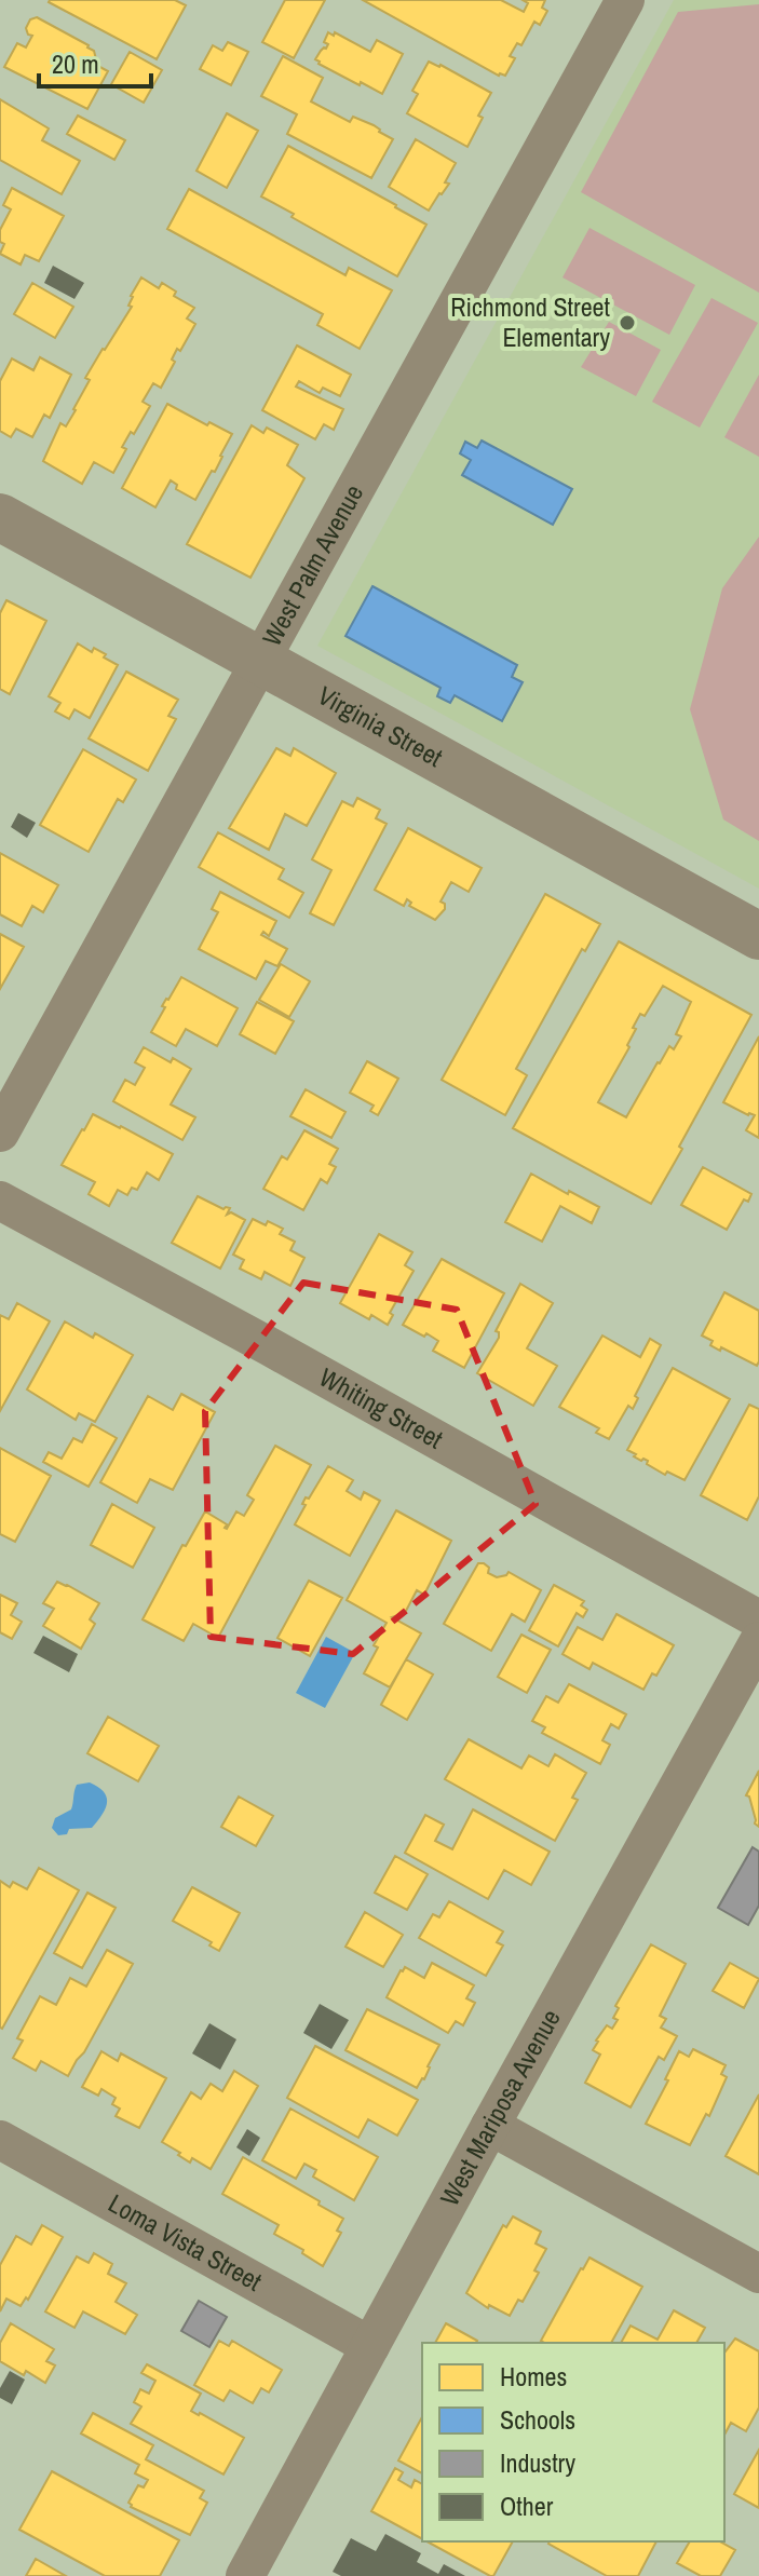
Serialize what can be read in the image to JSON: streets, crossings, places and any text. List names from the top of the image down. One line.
{"streets":{"street":["West Palm Avenue","Virginia Street","Whiting Street","West Mariposa Avenue","Loma Vista Street"]},"crossings":[["West Palm Avenue","Virginia Street"],["West Mariposa Avenue","Loma Vista Street"]],"places":["Richmond Street Elementary"],"legend":["Homes","Schools","Industry","Other"],"scale_bar":"20 m"}
